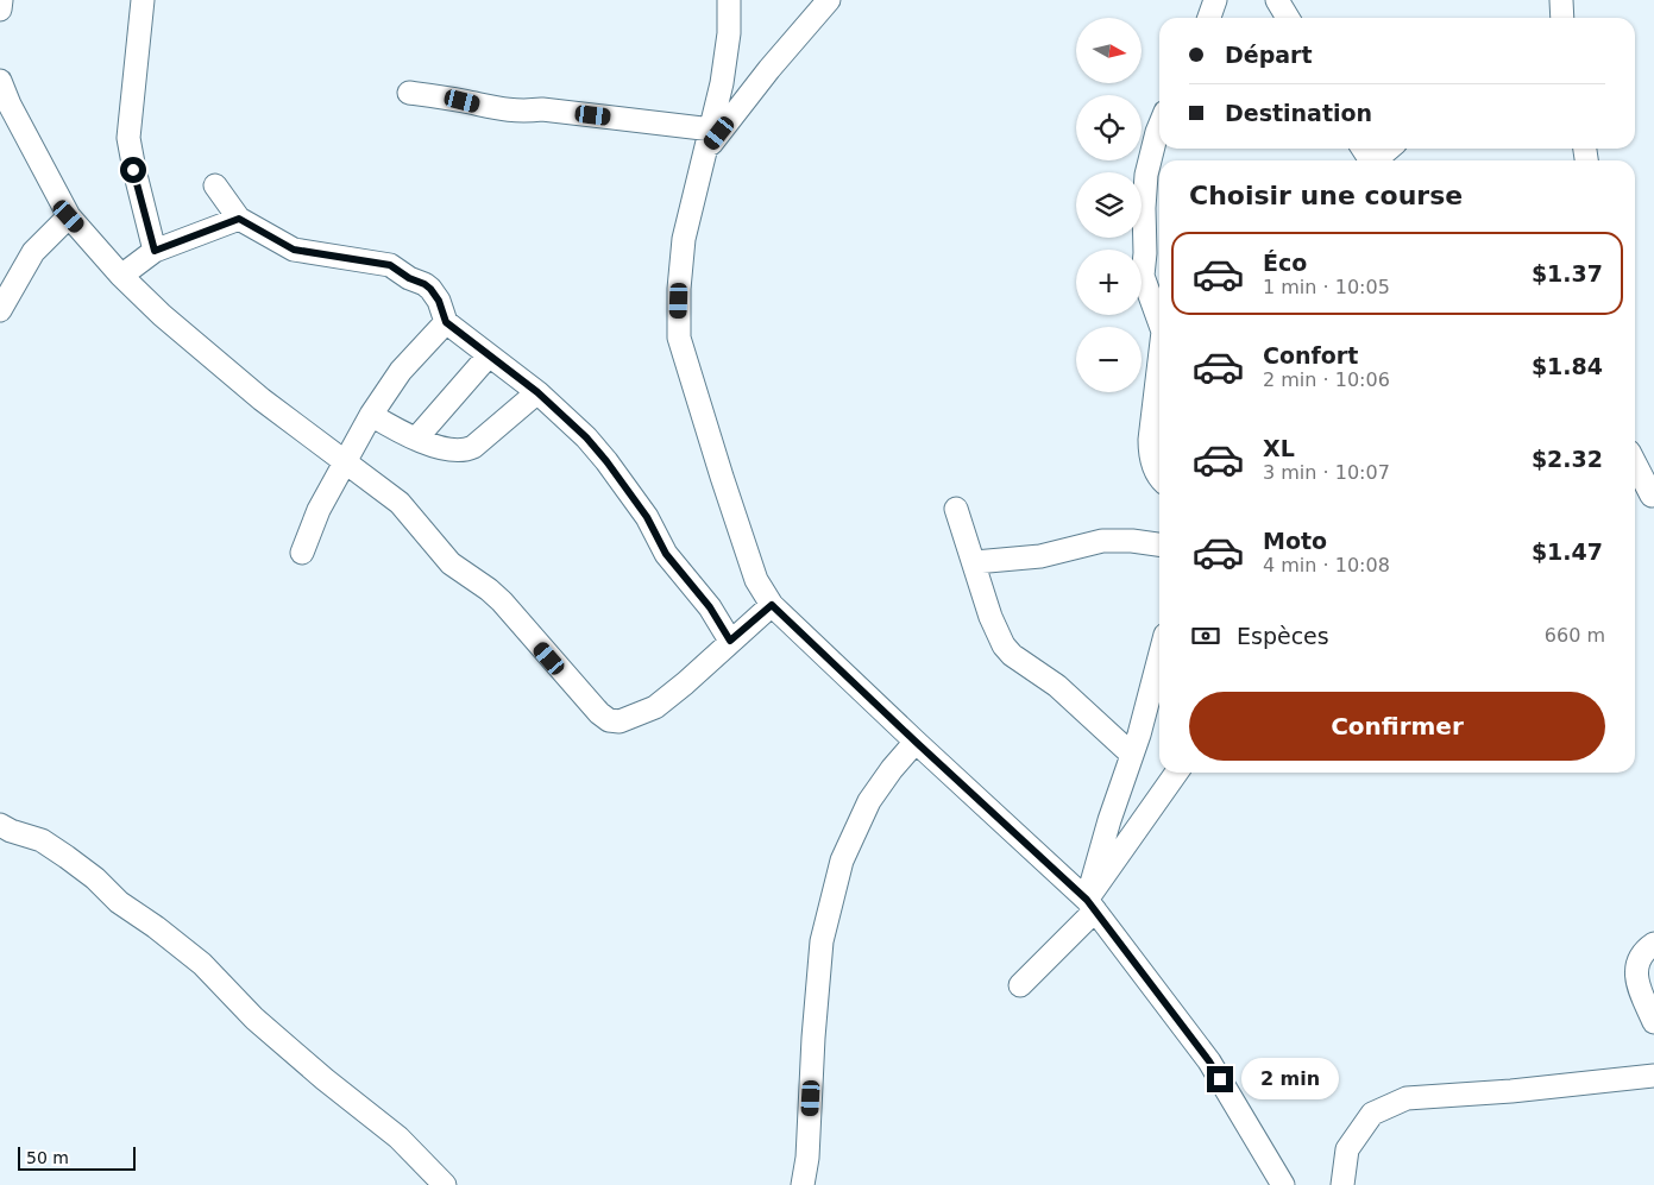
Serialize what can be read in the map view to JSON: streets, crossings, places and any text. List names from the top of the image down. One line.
{"scale_bar":"50 m","north":"right","page":{"map_buttons":["+","−"],"banner":["Départ","Destination"],"heading":"Choisir une course","list":[{"name":"Éco","note":"1 min · 10:05","value":"$1.37"},{"name":"Confort","note":"2 min · 10:06","value":"$1.84"},{"name":"XL","note":"3 min · 10:07","value":"$2.32"},{"name":"Moto","note":"4 min · 10:08","value":"$1.47"}],"pay":["Espèces","660 m"],"buttons":"Confirmer","bubble":"2 min","scale":"50 m"}}
